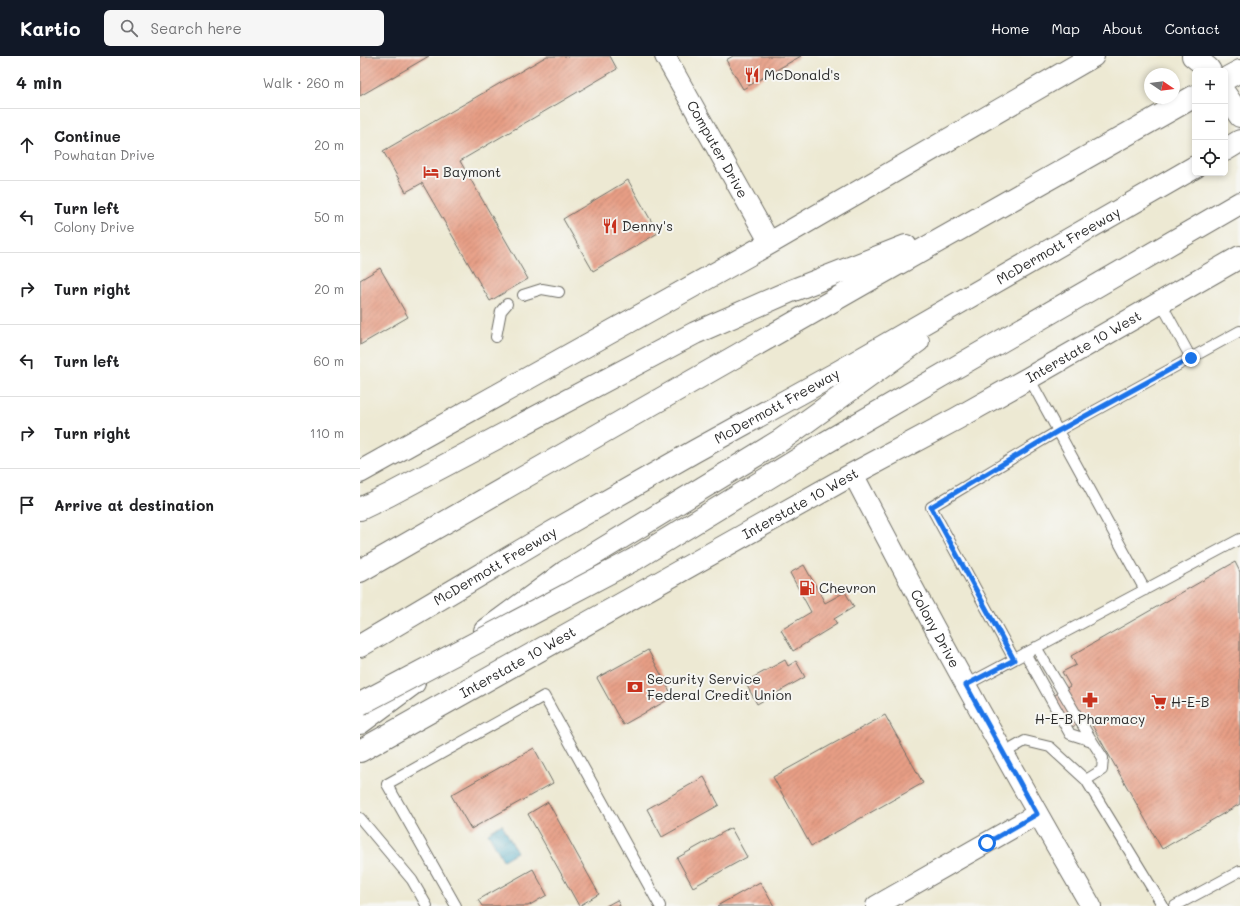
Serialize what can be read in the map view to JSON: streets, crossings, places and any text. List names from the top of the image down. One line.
{"streets":{"main road":["McDermott Freeway","Interstate 10 West"],"street":["Computer Drive","Colony Drive"]},"crossings":[["Interstate 10 West","Colony Drive"]],"places":{"restaurant":["McDonald's","Denny's"],"hotel":["Baymont"],"fuel station":["Chevron"],"bank":["Security Service Federal Credit Union"],"pharmacy":["H-E-B Pharmacy"],"supermarket":["H-E-B"]},"north":"right","page":{"header":"Kartio","search":"Search here","nav":["Home","Map","About","Contact"],"heading":["4 min","Walk · 260 m"],"map_buttons":["+","−"],"list":[["Continue","Powhatan Drive","20 m"],["Turn left","Colony Drive","50 m"],["Turn right","20 m"],["Turn left","60 m"],["Turn right","110 m"],"Arrive at destination"]}}
